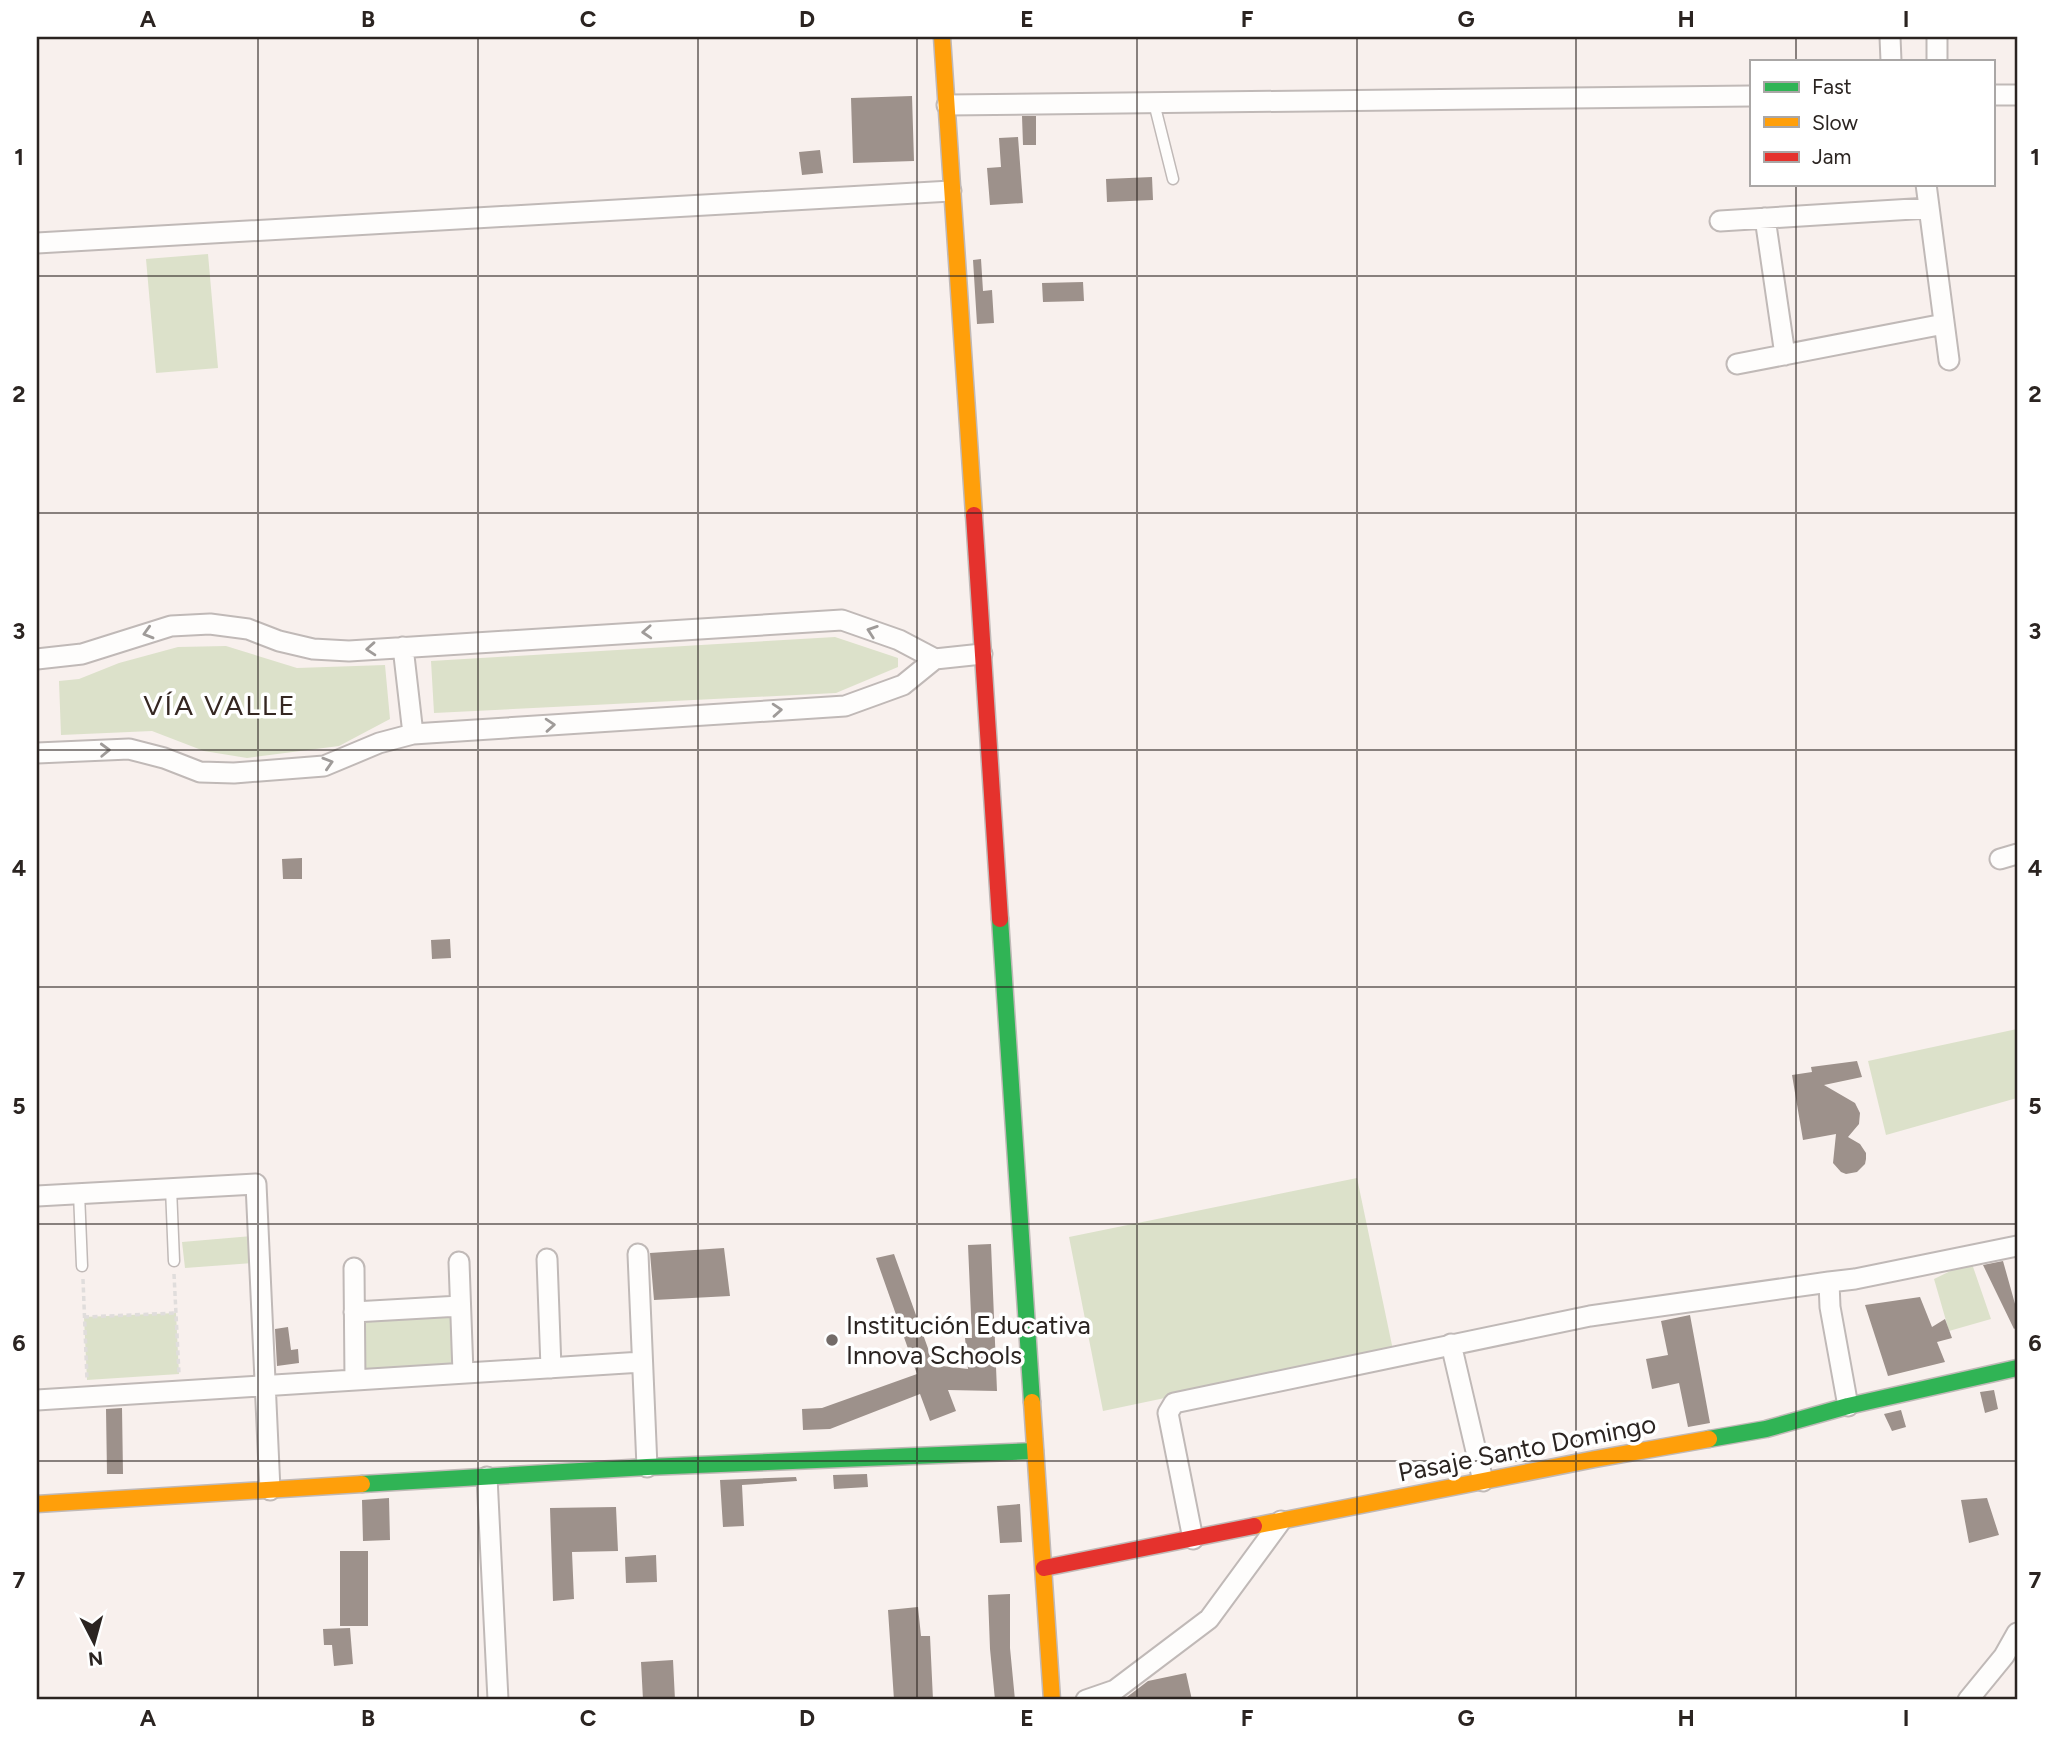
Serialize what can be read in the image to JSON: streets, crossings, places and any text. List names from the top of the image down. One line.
{"streets":{"street":["Pasaje Santo Domingo"]},"districts":["VÍA VALLE"],"places":["Institución Educativa Innova Schools"],"legend":["Fast","Slow","Jam"],"north":"bottom","grid":{"columns":["A","B","C","D","E","F","G","H","I"],"rows":["1","2","3","4","5","6","7"]}}
